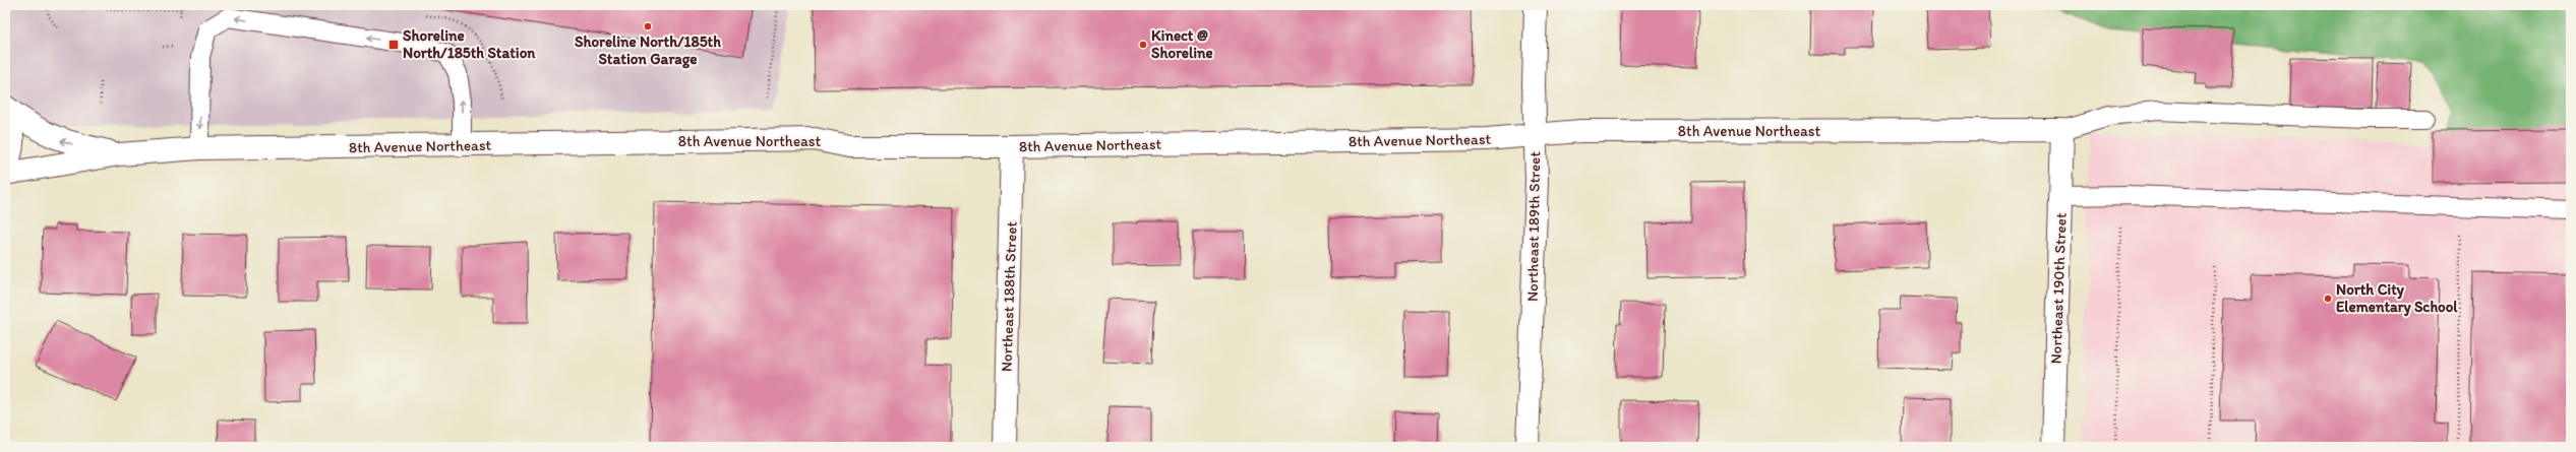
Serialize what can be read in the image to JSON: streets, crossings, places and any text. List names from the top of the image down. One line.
{"streets":{"street":["8th Avenue Northeast","Northeast 189th Street","Northeast 190th Street","Northeast 188th Street"]},"crossings":[["8th Avenue Northeast","Northeast 189th Street"],["8th Avenue Northeast","Northeast 190th Street"],["8th Avenue Northeast","Northeast 188th Street"]],"places":{"other":["Shoreline North/185th Station Garage","Kinect @ Shoreline","North City Elementary School"],"transit":["Shoreline North/185th Station"]}}
